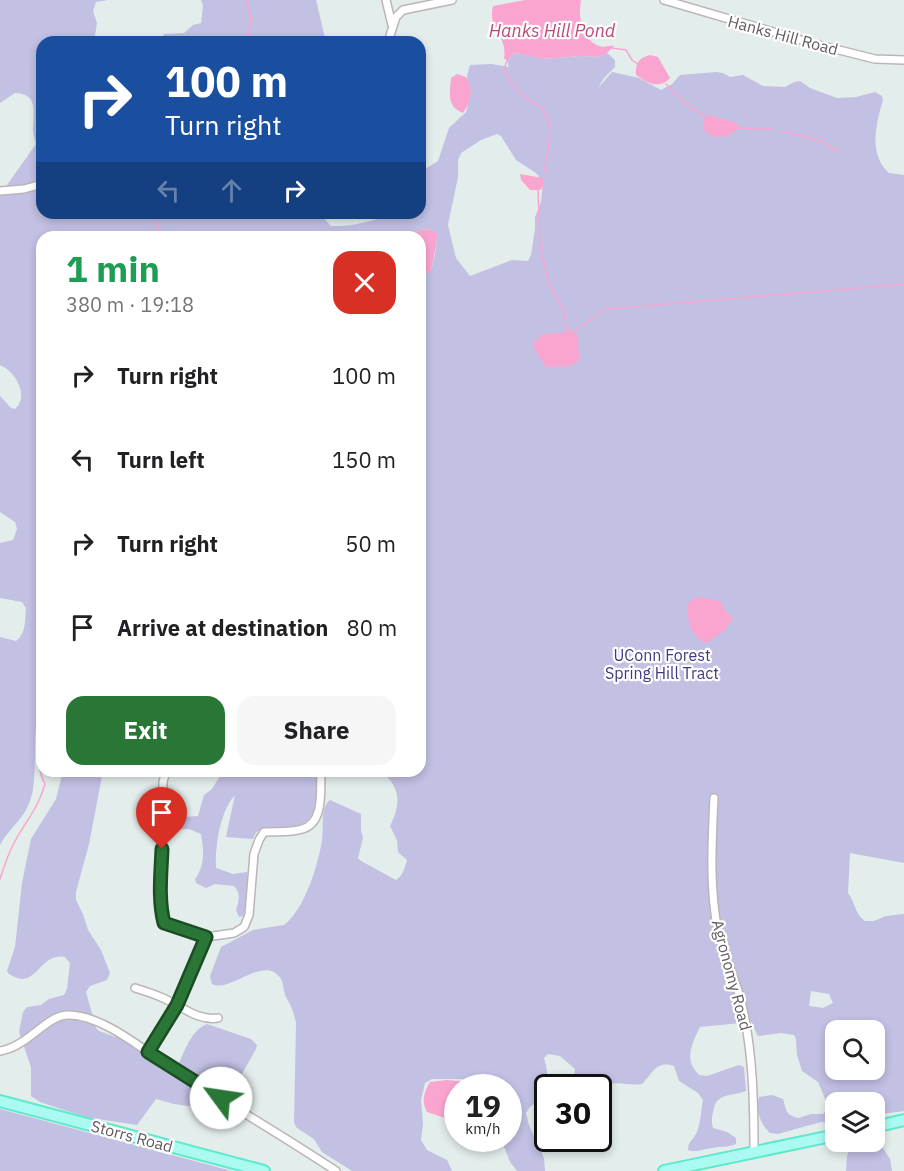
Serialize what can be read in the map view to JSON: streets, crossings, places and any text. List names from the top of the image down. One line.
{"streets":{"main road":["Storrs Road"],"street":["Hanks Hill Road","Agronomy Road"]},"water":["Hanks Hill Pond"],"parks":["UConn Forest Spring Hill Tract"],"page":{"turn":["100 m","Turn right"],"heading":["1 min","380 m · 19:18"],"list":[{"name":"Turn right","value":"100 m"},{"name":"Turn left","value":"150 m"},{"name":"Turn right","value":"50 m"},{"name":"Arrive at destination","value":"80 m"}],"buttons":["Exit","Share"],"speed":"19 km/h","limit":"30"}}
